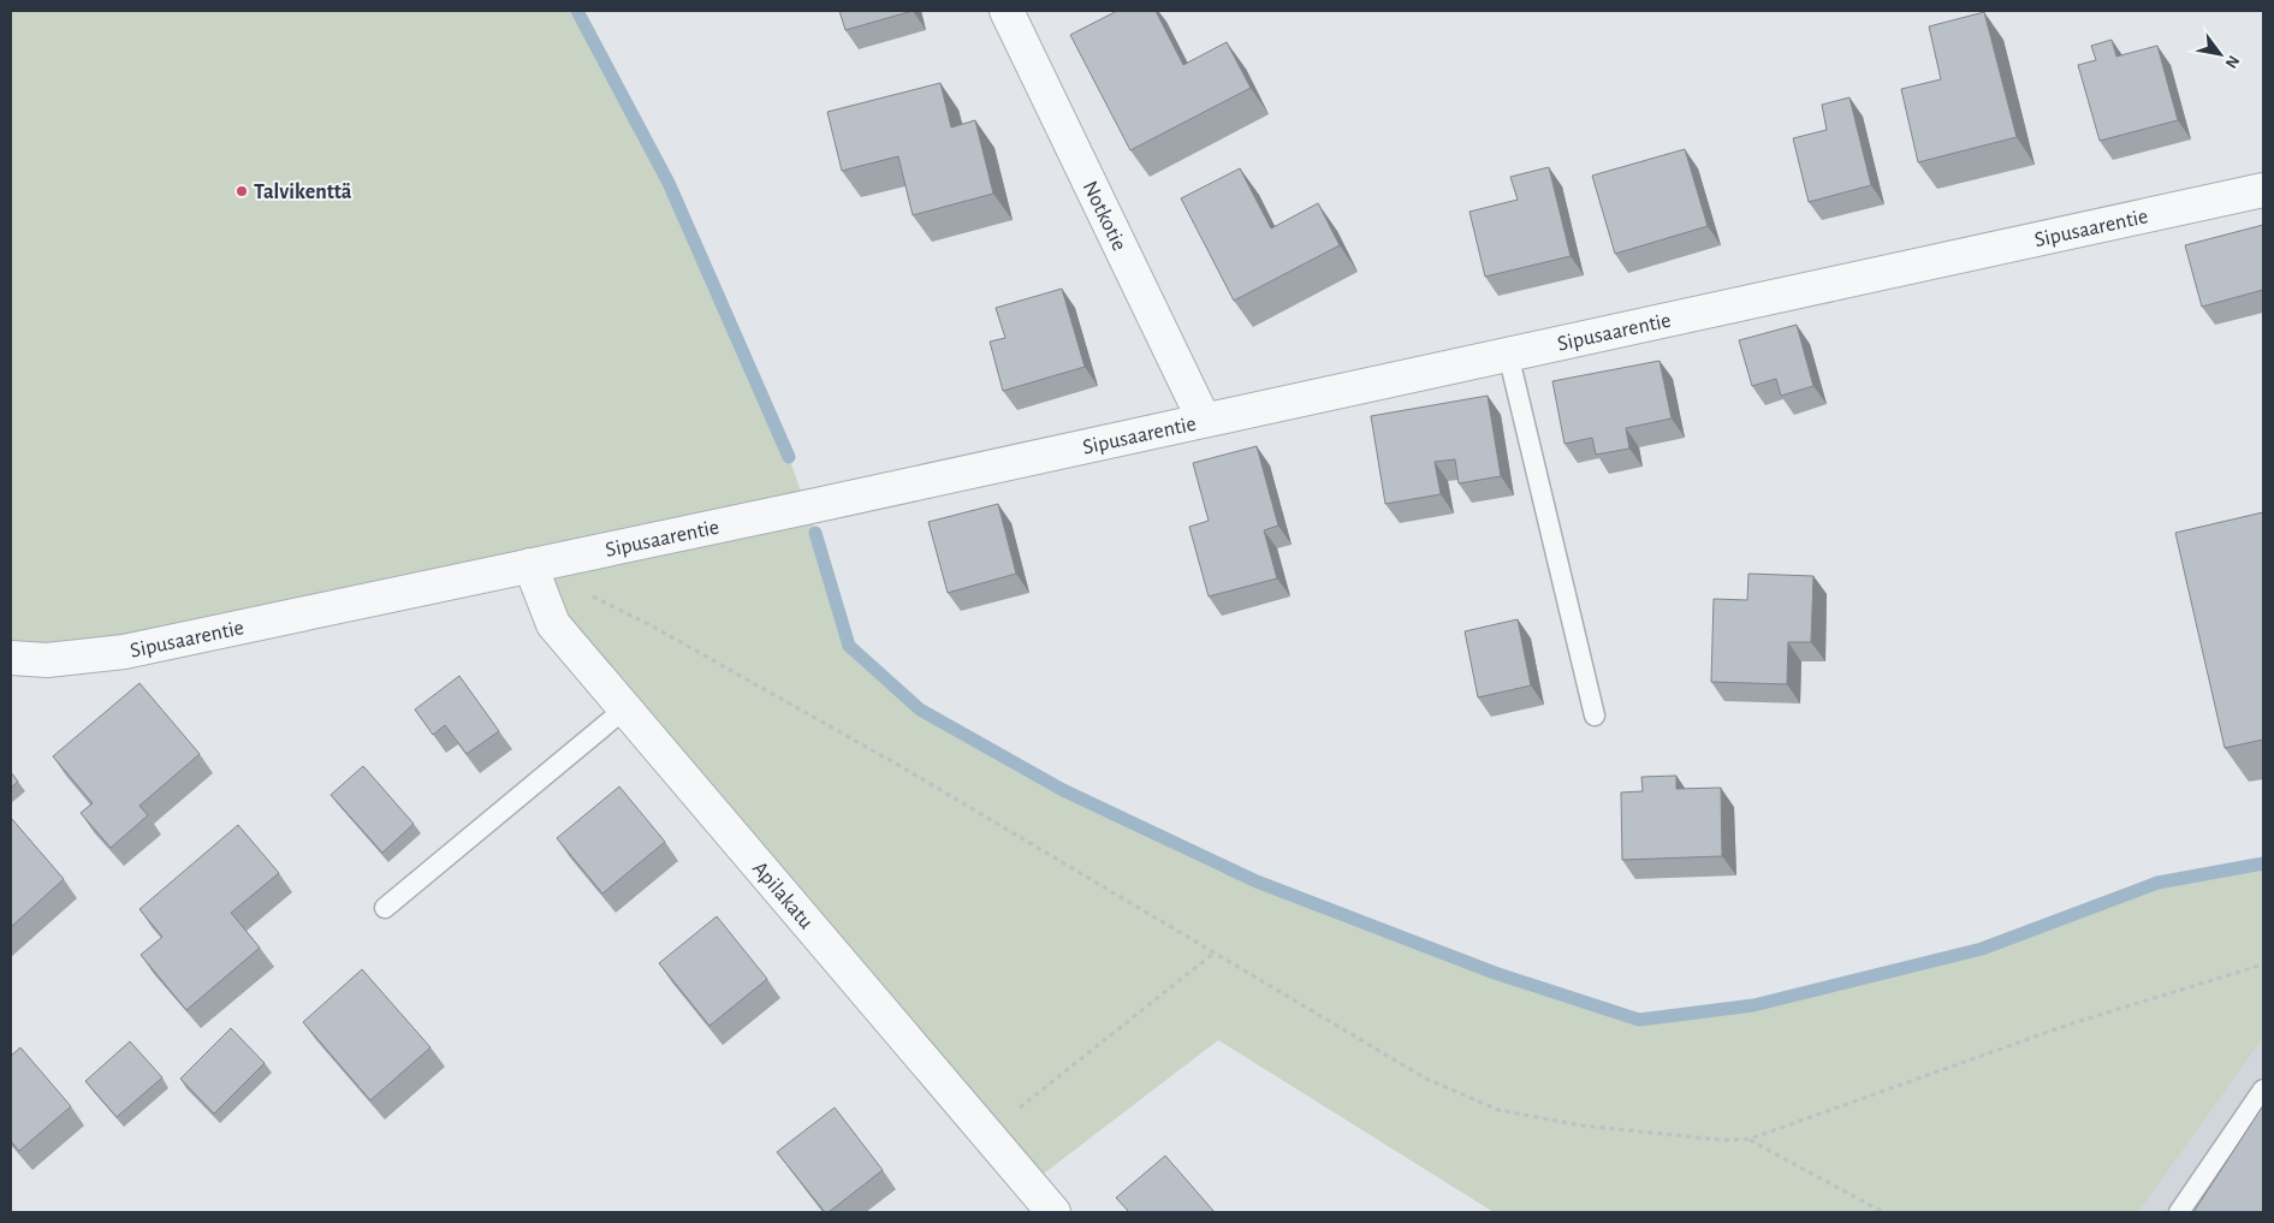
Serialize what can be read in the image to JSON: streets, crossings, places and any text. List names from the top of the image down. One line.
{"streets":{"street":["Notkotie","Sipusaarentie","Apilakatu"]},"crossings":[["Notkotie","Sipusaarentie"],["Sipusaarentie","Apilakatu"]],"places":["Talvikenttä"],"north":"bottom right"}
